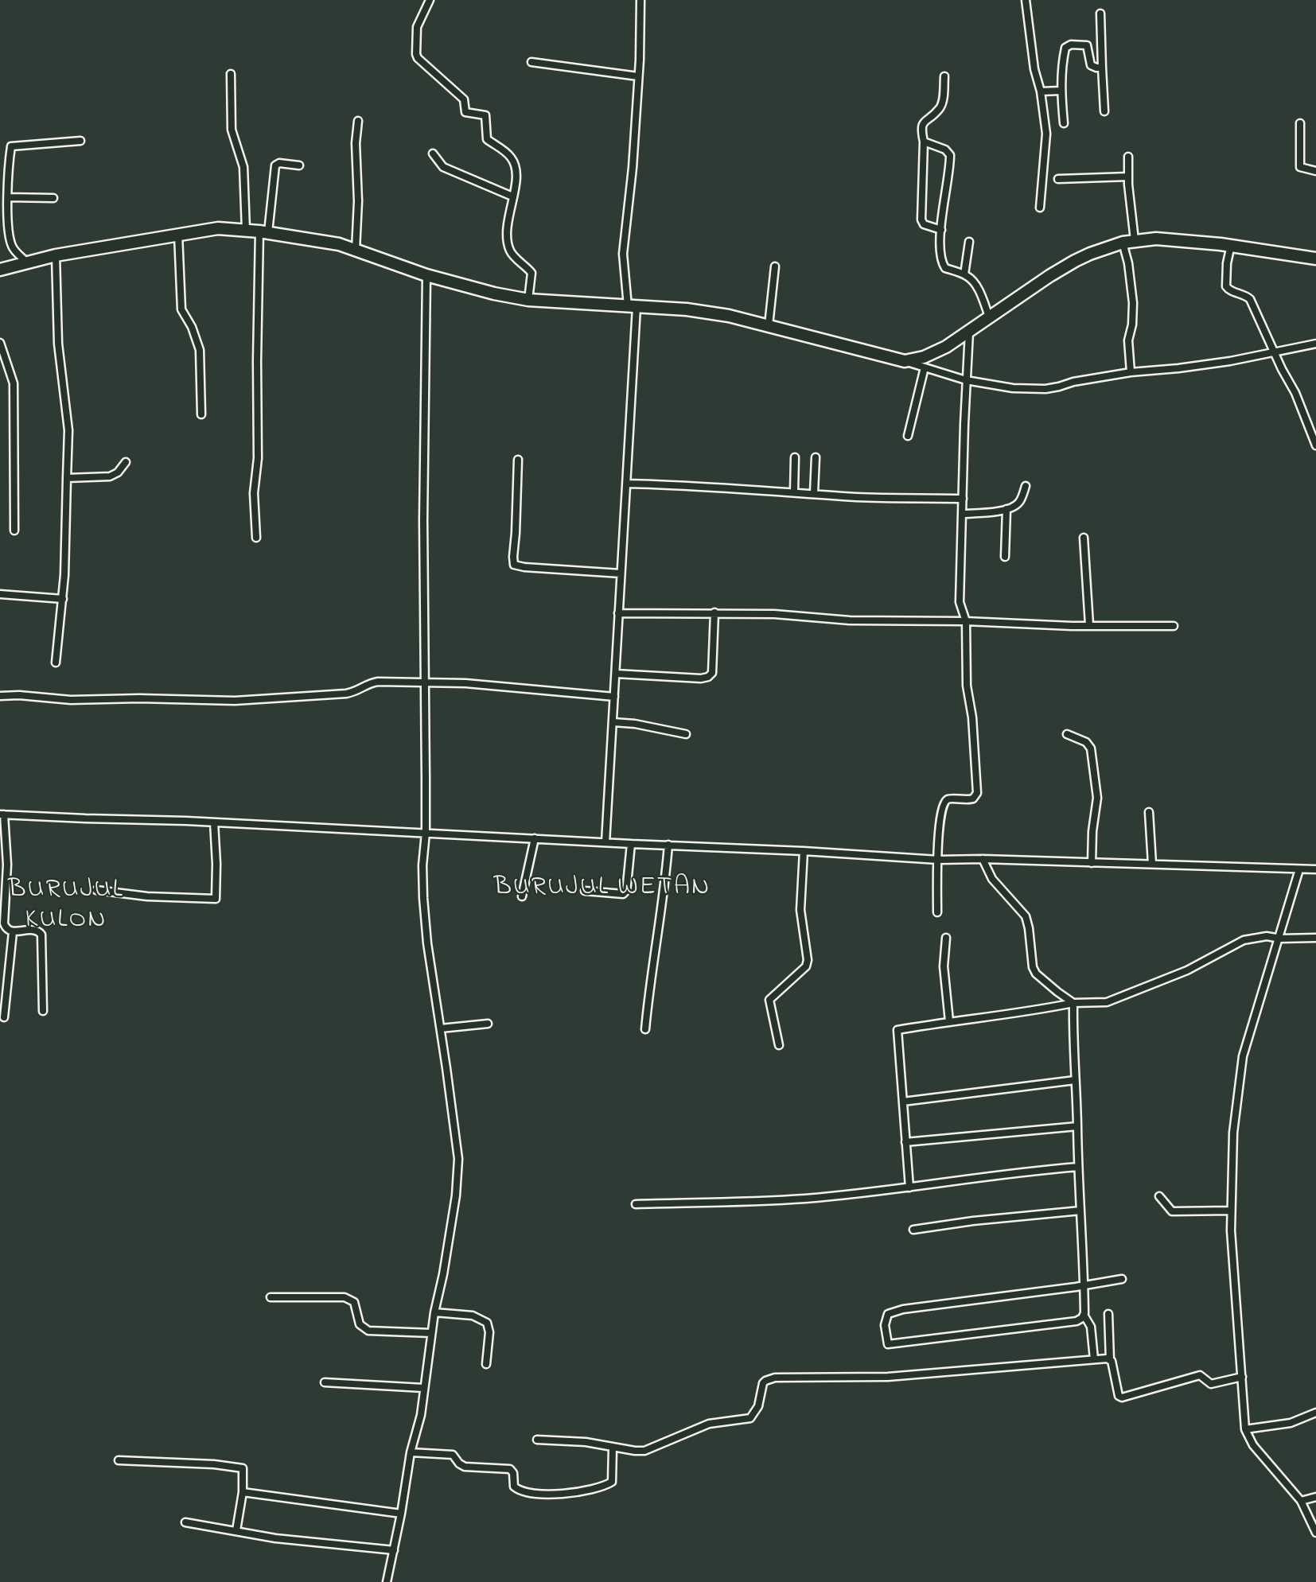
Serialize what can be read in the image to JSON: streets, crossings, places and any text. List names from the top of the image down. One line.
{"districts":["BURUJUL WETAN","BURUJUL KULON"]}
